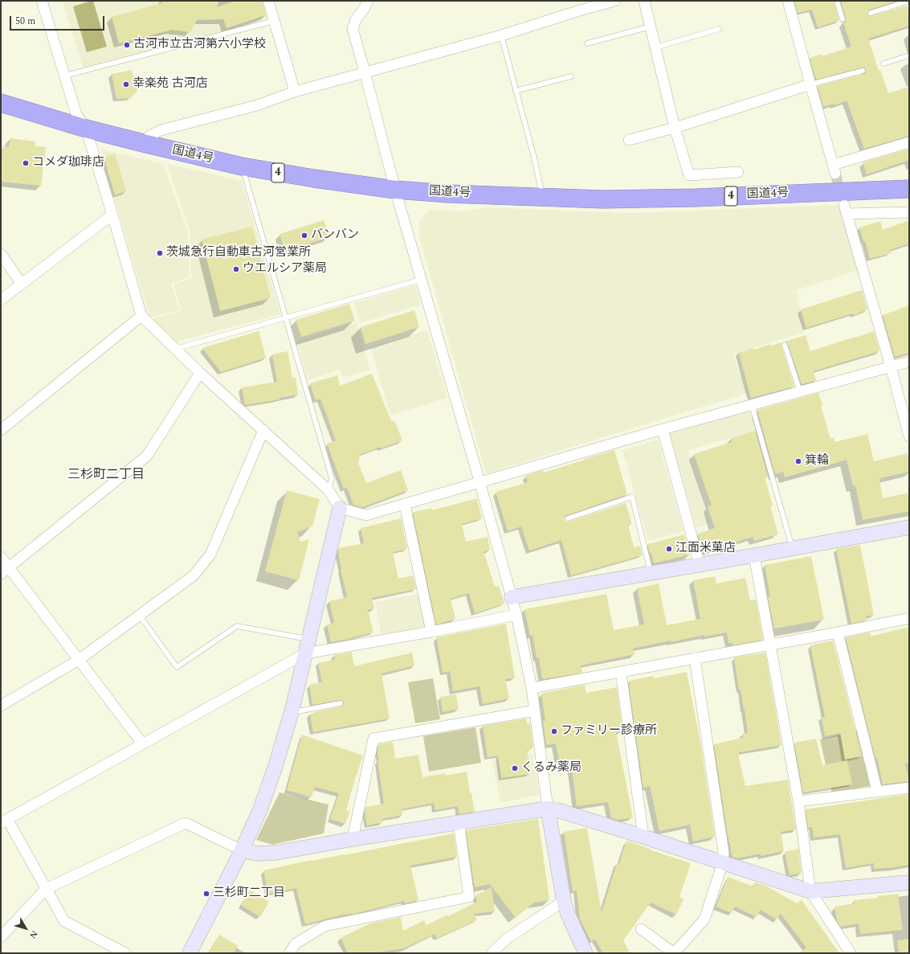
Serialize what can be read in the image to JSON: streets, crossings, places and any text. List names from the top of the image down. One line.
{"streets":{"highway":["国道4号","4"]},"districts":["三杉町二丁目"],"places":["古河市立古河第六小学校","幸楽苑 古河店","コメダ珈琲店","バンバン","茨城急行自動車古河営業所","ウエルシア薬局","箕輪","江面米菓店","ファミリー診療所","くるみ薬局","三杉町二丁目"],"scale_bar":"50 m","north":"bottom right"}
